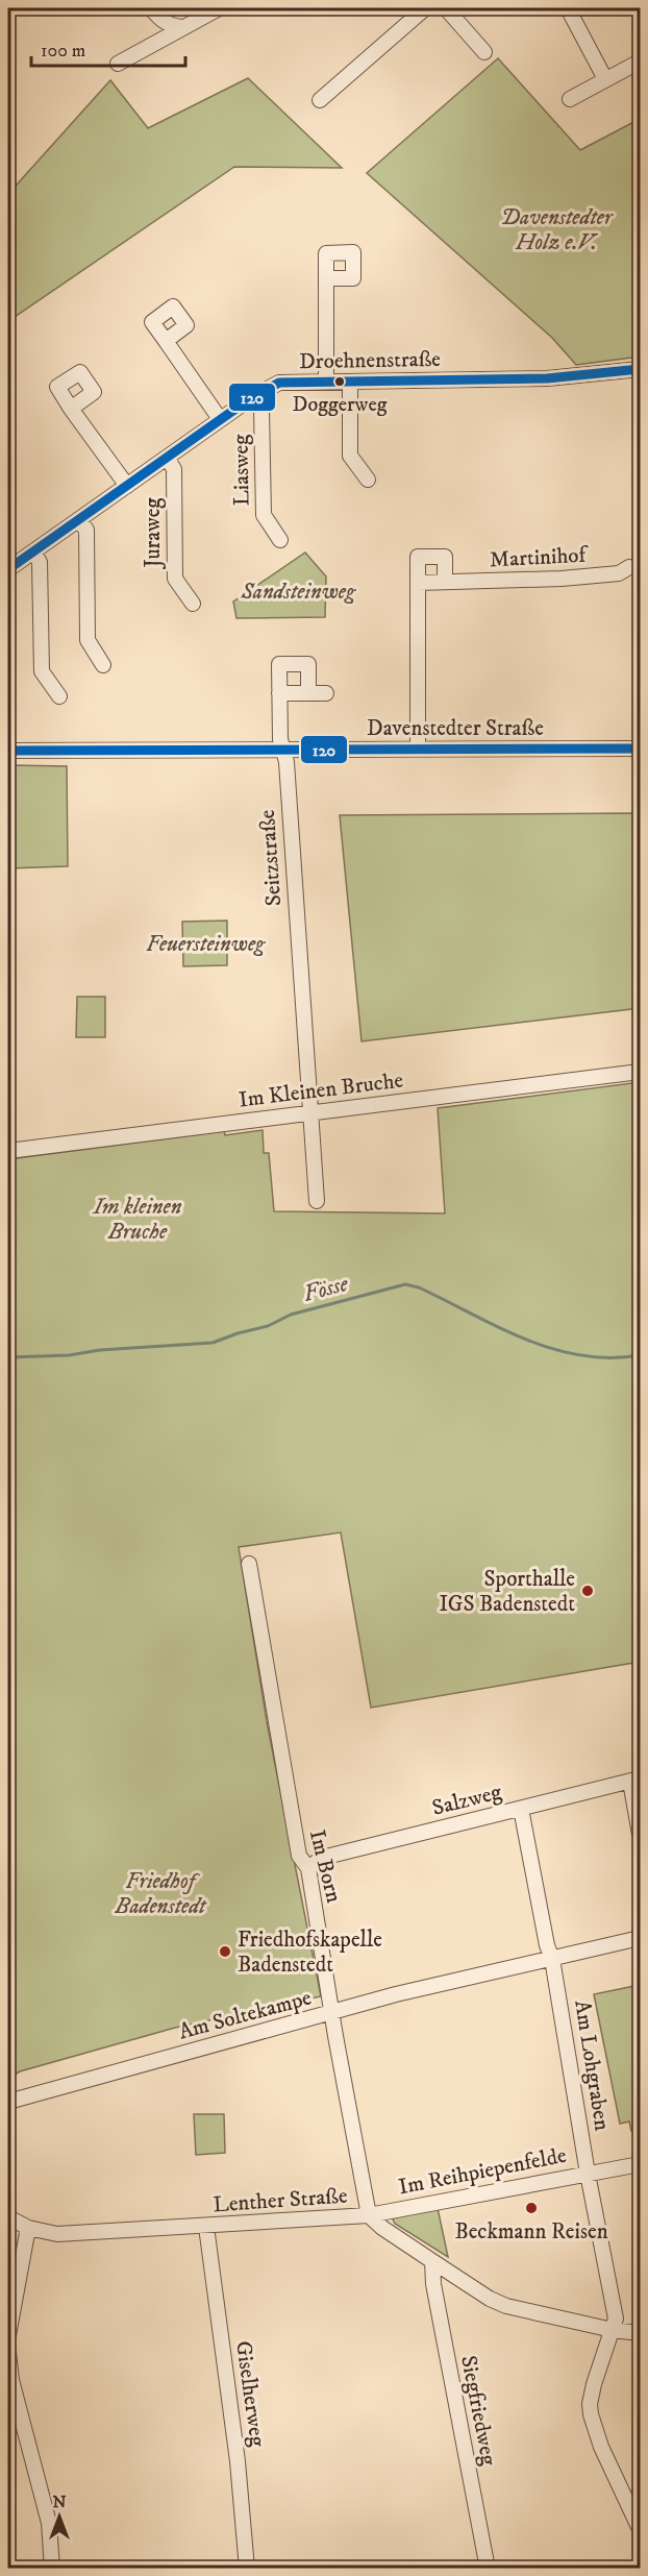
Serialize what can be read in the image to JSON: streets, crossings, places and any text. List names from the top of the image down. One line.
{"streets":{"street":["Droehnenstraße","Liasweg","Juraweg","Martinihof","Davenstedter Straße","Seitzstraße","Im Kleinen Bruche","Salzweg","Im Born","Am Soltekampe","Am Lohgraben","Im Reihpiepenfelde","Lenther Straße","Giselherweg","Siegfriedweg"]},"crossings":[["Droehnenstraße","Liasweg"],["Droehnenstraße","Juraweg"],["Davenstedter Straße","Seitzstraße"],["Seitzstraße","Im Kleinen Bruche"],["Salzweg","Im Born"],["Salzweg","Am Lohgraben"],["Im Born","Am Soltekampe"],["Im Born","Im Reihpiepenfelde"],["Im Born","Lenther Straße"],["Am Soltekampe","Am Lohgraben"],["Am Lohgraben","Im Reihpiepenfelde"],["Am Lohgraben","Lenther Straße"],["Im Reihpiepenfelde","Lenther Straße"],["Lenther Straße","Giselherweg"],["Lenther Straße","Siegfriedweg"]],"water":["Fösse"],"parks":["Davenstedter Holz e.V.","Sandsteinweg","Feuersteinweg","Im kleinen Bruche","Friedhof Badenstedt"],"places":["Doggerweg","Sporthalle IGS Badenstedt","Friedhofskapelle Badenstedt","Beckmann Reisen"],"lines":["transit line 120"],"scale_bar":"100 m","north":"top"}
